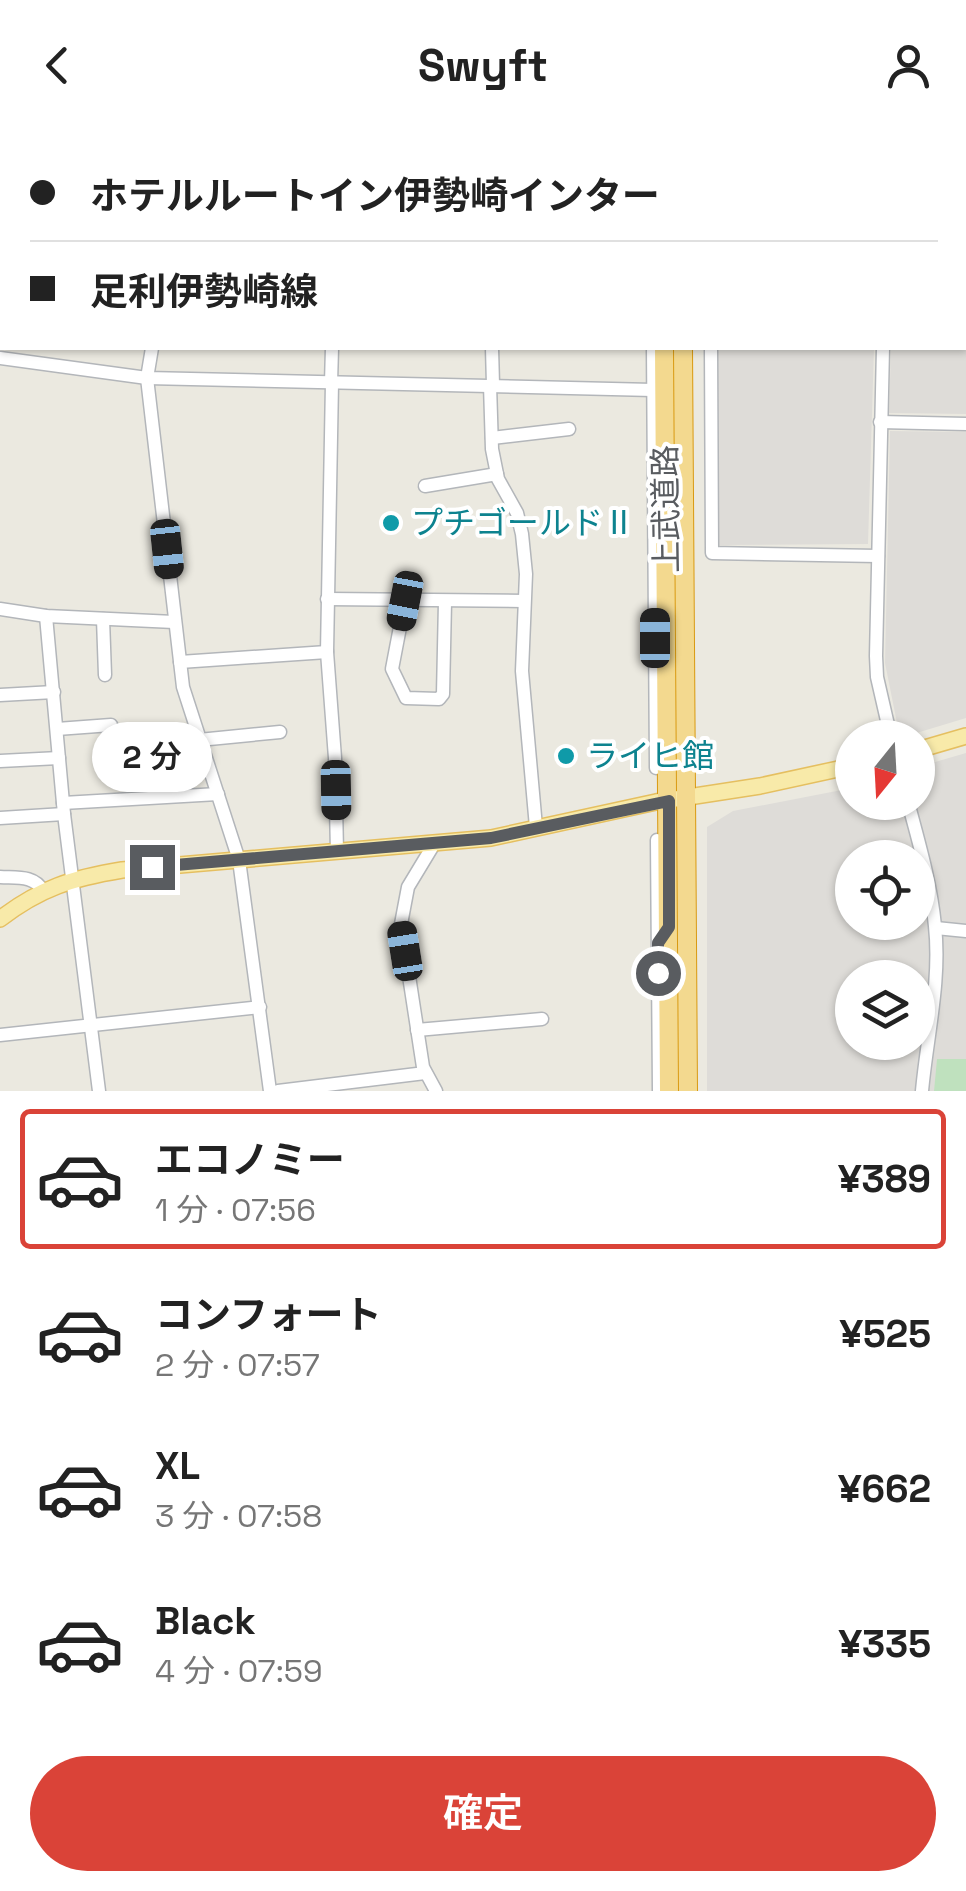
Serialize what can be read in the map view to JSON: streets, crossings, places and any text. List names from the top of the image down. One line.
{"streets":{"highway":["上武道路"]},"places":["プチゴールドⅡ","ライヒ館"],"north":"bottom","page":{"header":"Swyft","banner":["ホテルルートイン伊勢崎インター","足利伊勢崎線"],"bubble":"2 分","list":[{"name":"エコノミー","note":"1 分 · 07:56","value":"¥389"},{"name":"コンフォート","note":"2 分 · 07:57","value":"¥525"},{"name":"XL","note":"3 分 · 07:58","value":"¥662"},{"name":"Black","note":"4 分 · 07:59","value":"¥335"}],"buttons":"確定"}}
